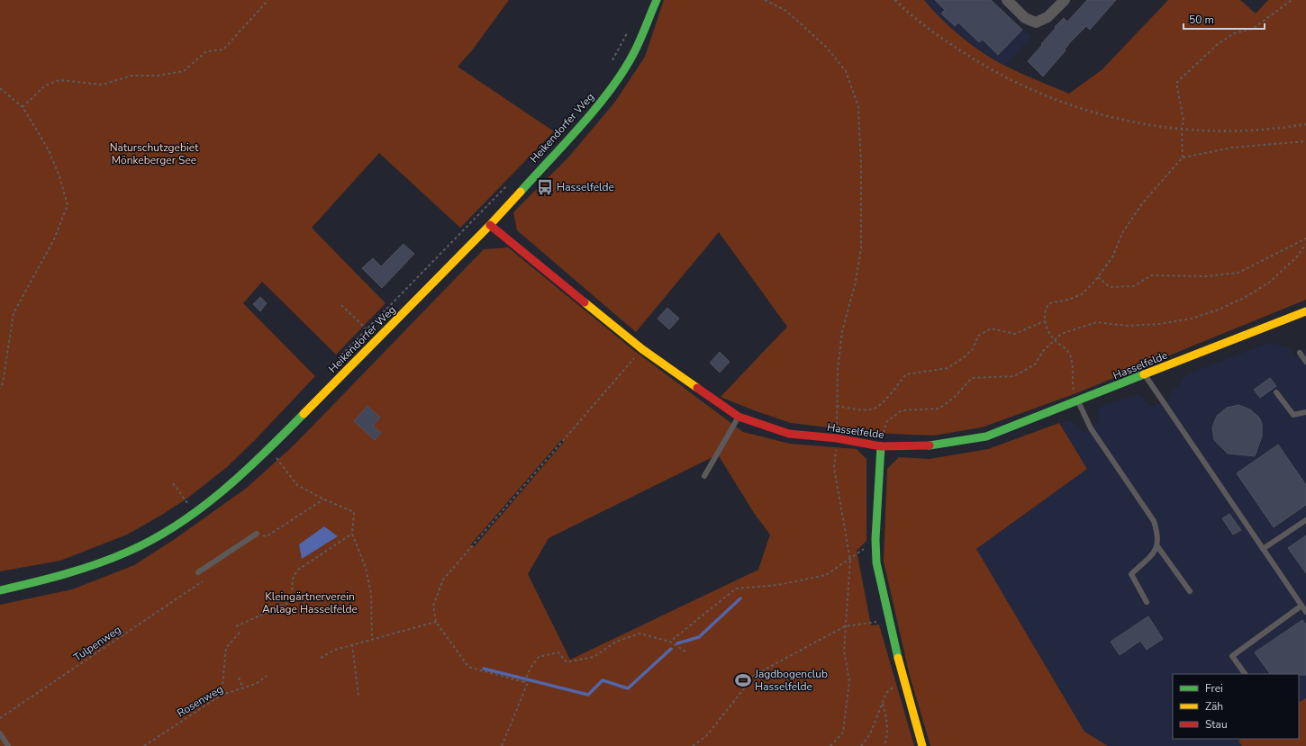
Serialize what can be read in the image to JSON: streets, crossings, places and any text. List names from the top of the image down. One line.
{"streets":{"street":["Heikendorfer Weg","Hasselfelde"],"path":["Tulpenweg","Rosenweg"]},"crossings":[["Heikendorfer Weg","Hasselfelde"]],"parks":["Naturschutzgebiet Mönkeberger See","Kleingärtnerverein Anlage Hasselfelde"],"places":{"bus stop":["Hasselfelde"],"sports":["Jagdbogenclub Hasselfelde"]},"legend":["Frei","Zäh","Stau"],"scale_bar":"50 m"}
